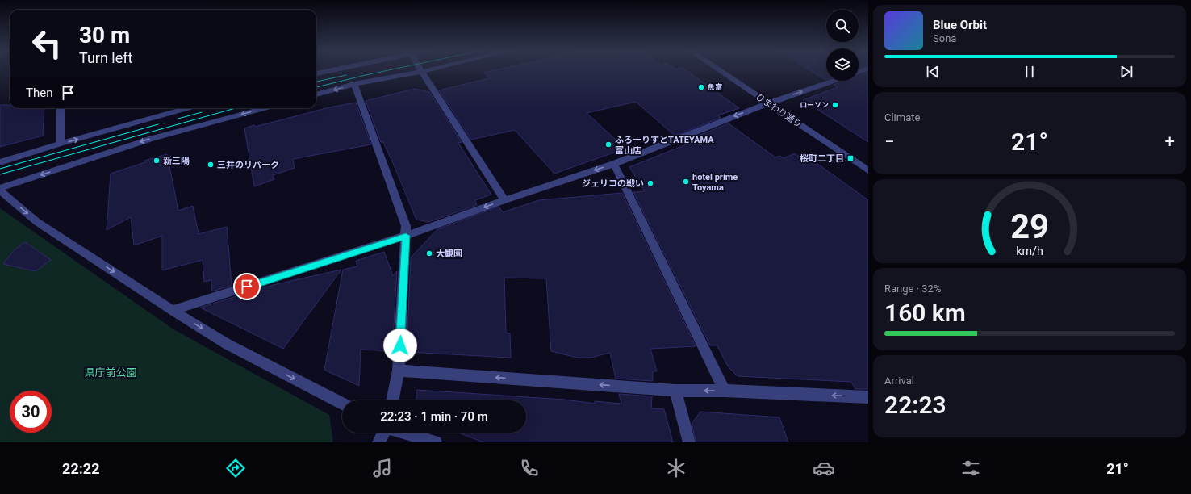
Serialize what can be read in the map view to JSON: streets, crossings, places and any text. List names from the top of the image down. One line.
{"streets":{"street":["ひまわり通り"]},"parks":["県庁前公園"],"places":{"other":["魚富","ローソン","ふろーりすとTATEYAMA 富山店","新三陽","三井のリパーク","hotel prime Toyama","ジェリコの戦い","大観園"],"transit":["桜町二丁目"]},"page":{"turn":["30 m","Turn left"],"song":["Blue Orbit","Sona"],"then":"Then","tile":["Climate",["Range · 32%","160 km"],["Arrival","22:23"]],"heat":["−","21°","+"],"limit":"30","trip":"22:23 · 1 min · 70 m","tabs":["22:22","21°"],"gauge":["29","km/h"]}}
